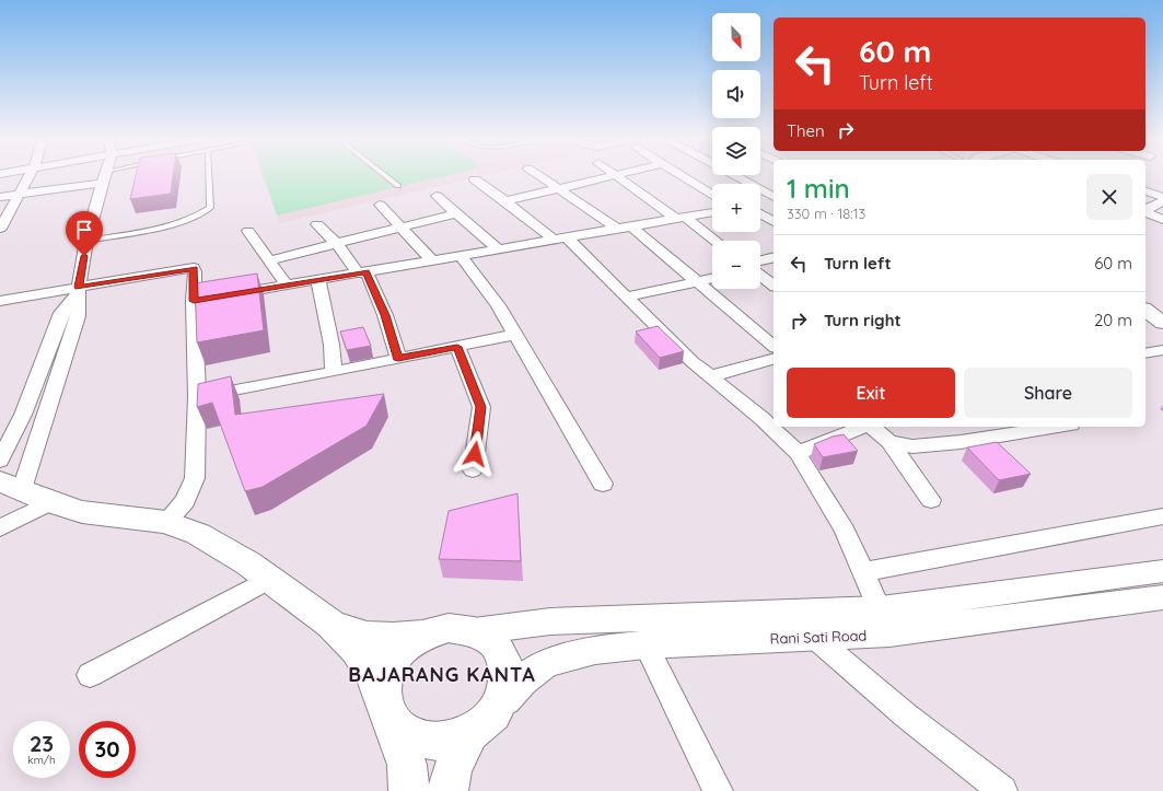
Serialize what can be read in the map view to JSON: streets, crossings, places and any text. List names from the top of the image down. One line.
{"streets":{"street":["Rani Sati Road"]},"districts":["BAJARANG KANTA"],"north":"bottom right","page":{"map_buttons":["+","−"],"turn":["60 m","Turn left"],"then":"Then","heading":["1 min","330 m · 18:13"],"list":[{"name":"Turn left","value":"60 m"},{"name":"Turn right","value":"20 m"}],"buttons":["Exit","Share"],"speed":"23 km/h","limit":"30"}}
